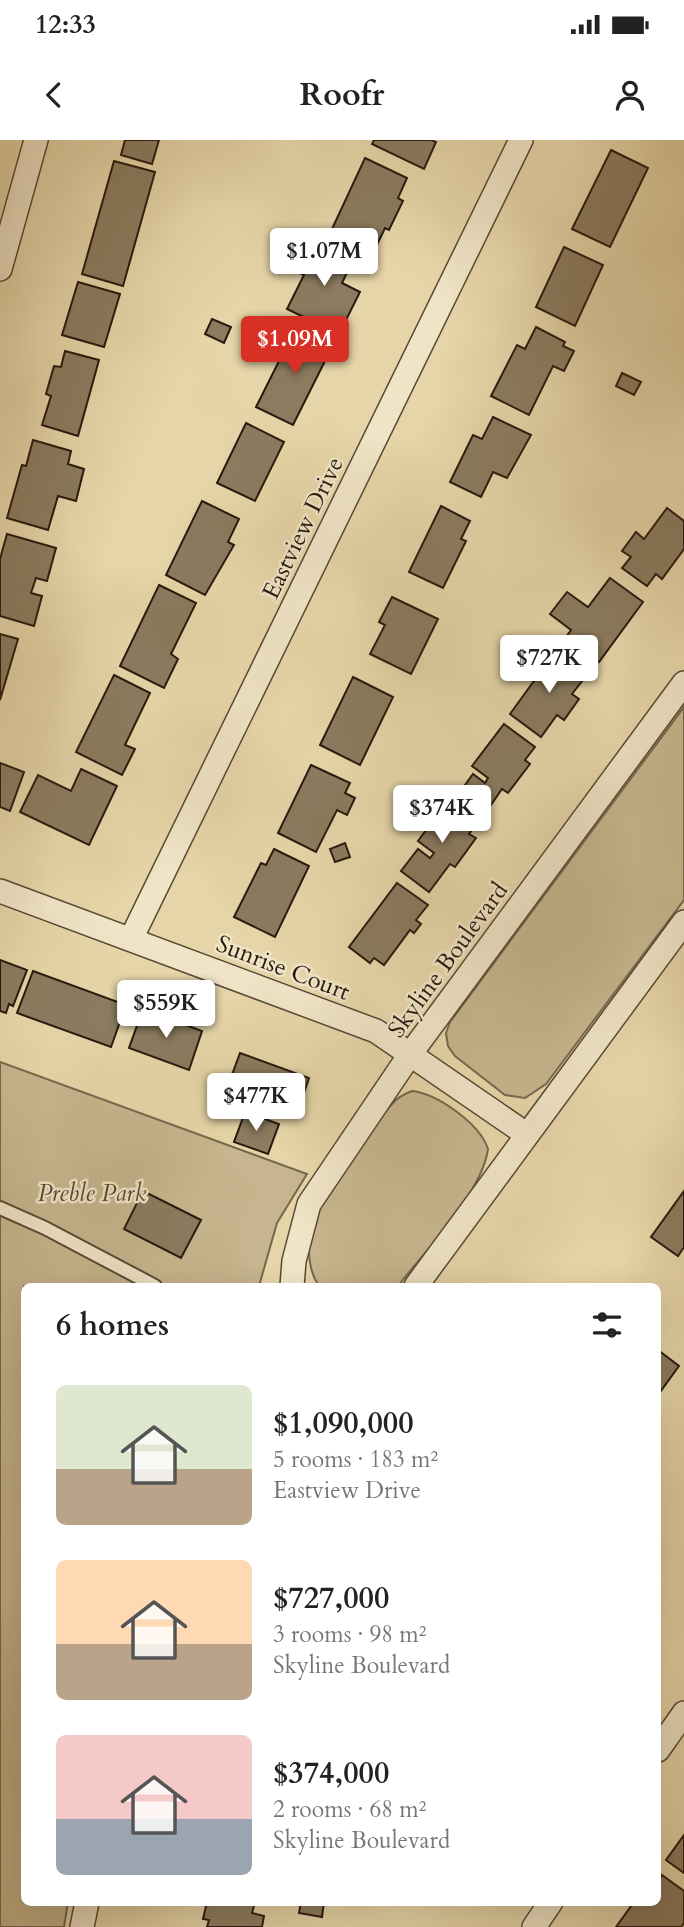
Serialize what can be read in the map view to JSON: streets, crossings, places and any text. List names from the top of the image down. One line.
{"streets":{"street":["Eastview Drive","Skyline Boulevard","Sunrise Court"]},"crossings":[["Eastview Drive","Sunrise Court"],["Skyline Boulevard","Sunrise Court"]],"parks":["Preble Park"],"page":{"status":"12:33","header":"Roofr","price":["$1.07M","$1.09M","$727K","$374K","$559K","$477K"],"heading":"6 homes","list":[{"name":"$1,090,000","note":"5 rooms · 183 m² · Eastview Drive"},{"name":"$727,000","note":"3 rooms · 98 m² · Skyline Boulevard"},{"name":"$374,000","note":"2 rooms · 68 m² · Skyline Boulevard"}]}}
